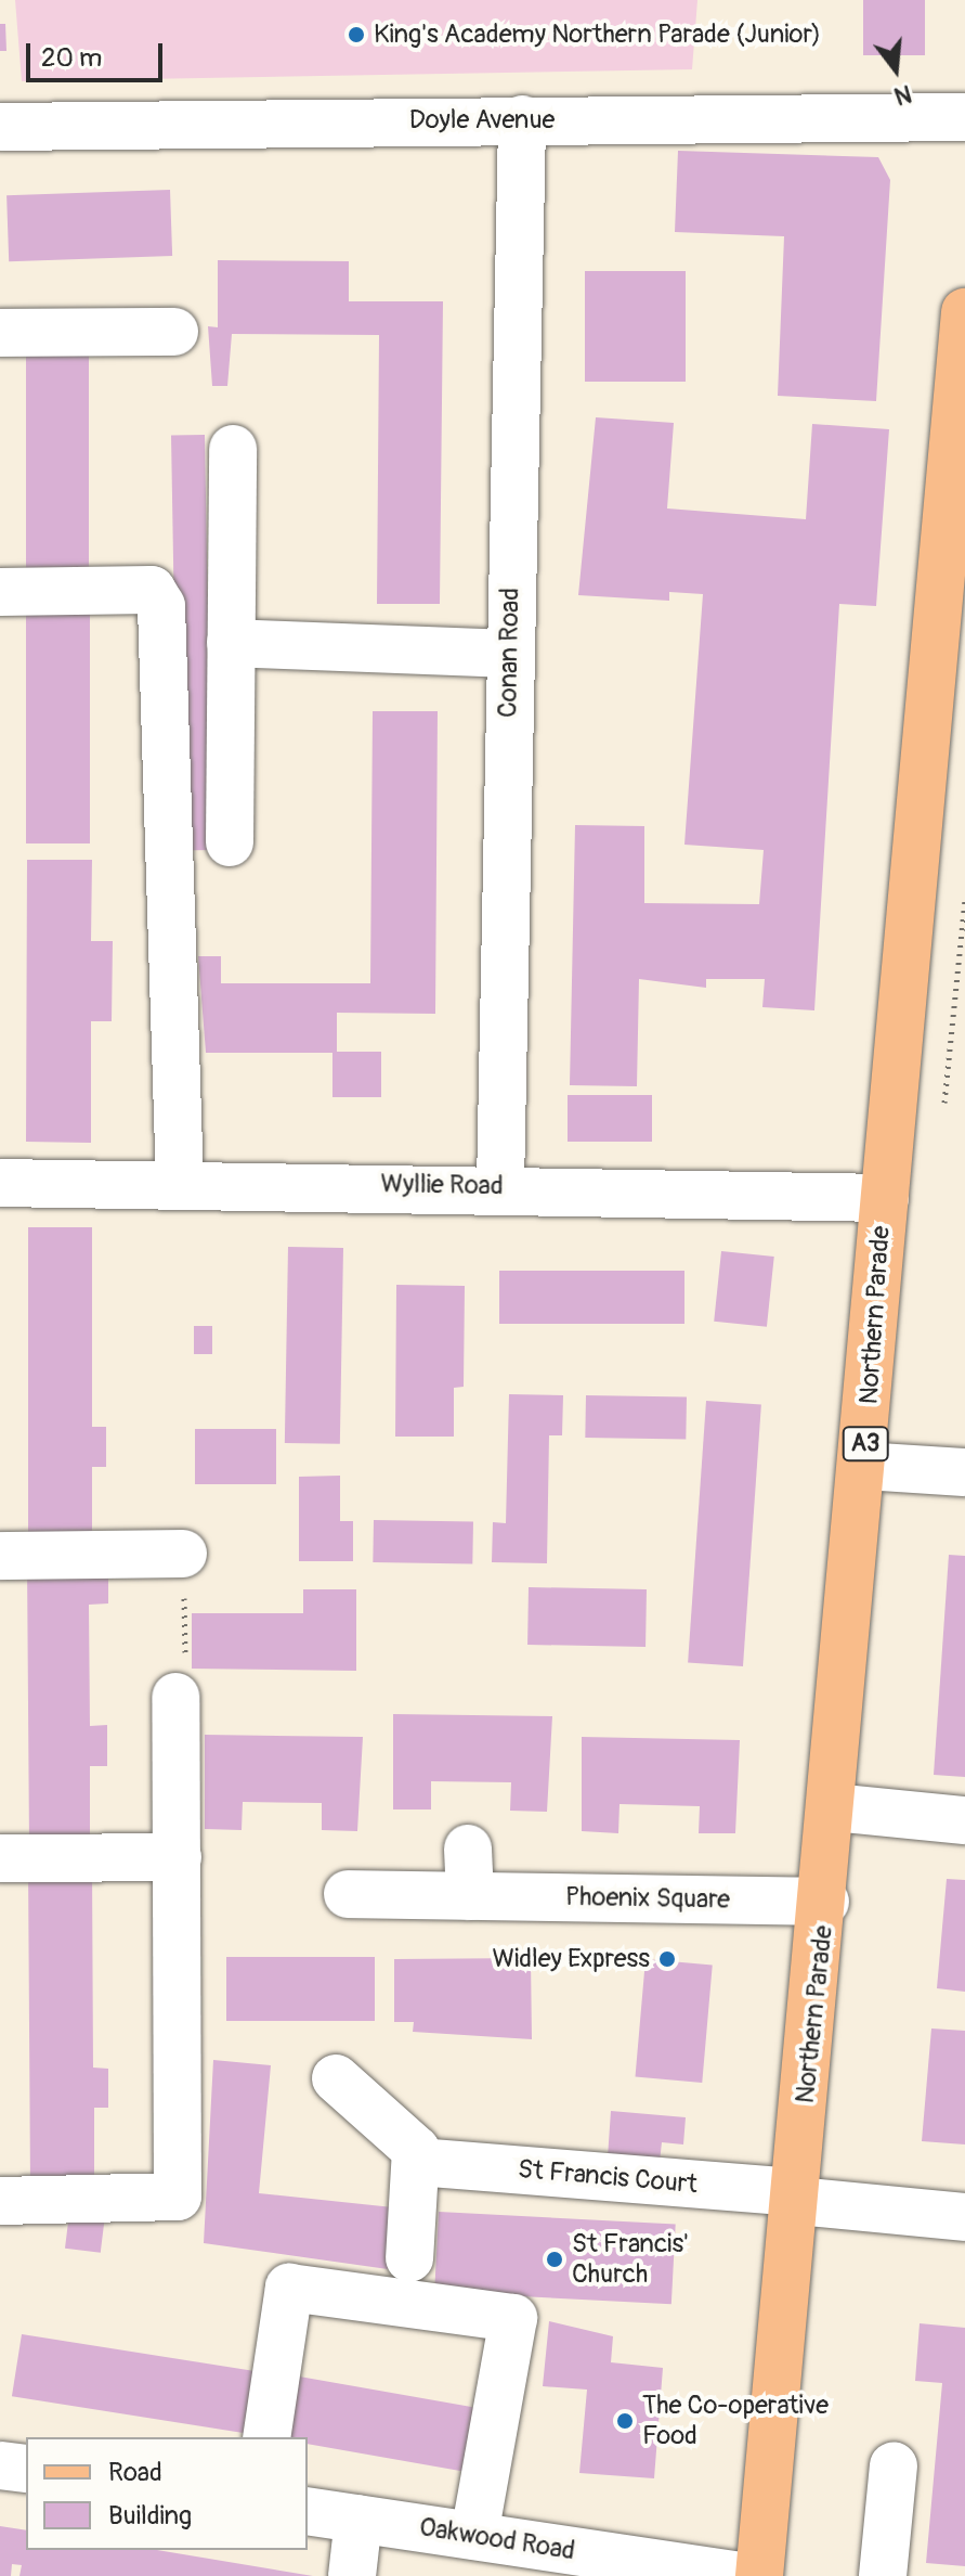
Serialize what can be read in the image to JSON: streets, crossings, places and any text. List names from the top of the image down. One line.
{"streets":{"main road":["Northern Parade","A3"],"street":["Doyle Avenue","Conan Road","Wyllie Road","Phoenix Square","St Francis Court","Oakwood Road"]},"crossings":[["Doyle Avenue","Conan Road"],["Conan Road","Wyllie Road"],["Wyllie Road","Northern Parade"],["Northern Parade","Phoenix Square"],["Northern Parade","St Francis Court"]],"places":["King's Academy Northern Parade (Junior)","Widley Express","St Francis' Church","The Co-operative Food"],"legend":["Road","Building"],"scale_bar":"20 m","north":"bottom"}
